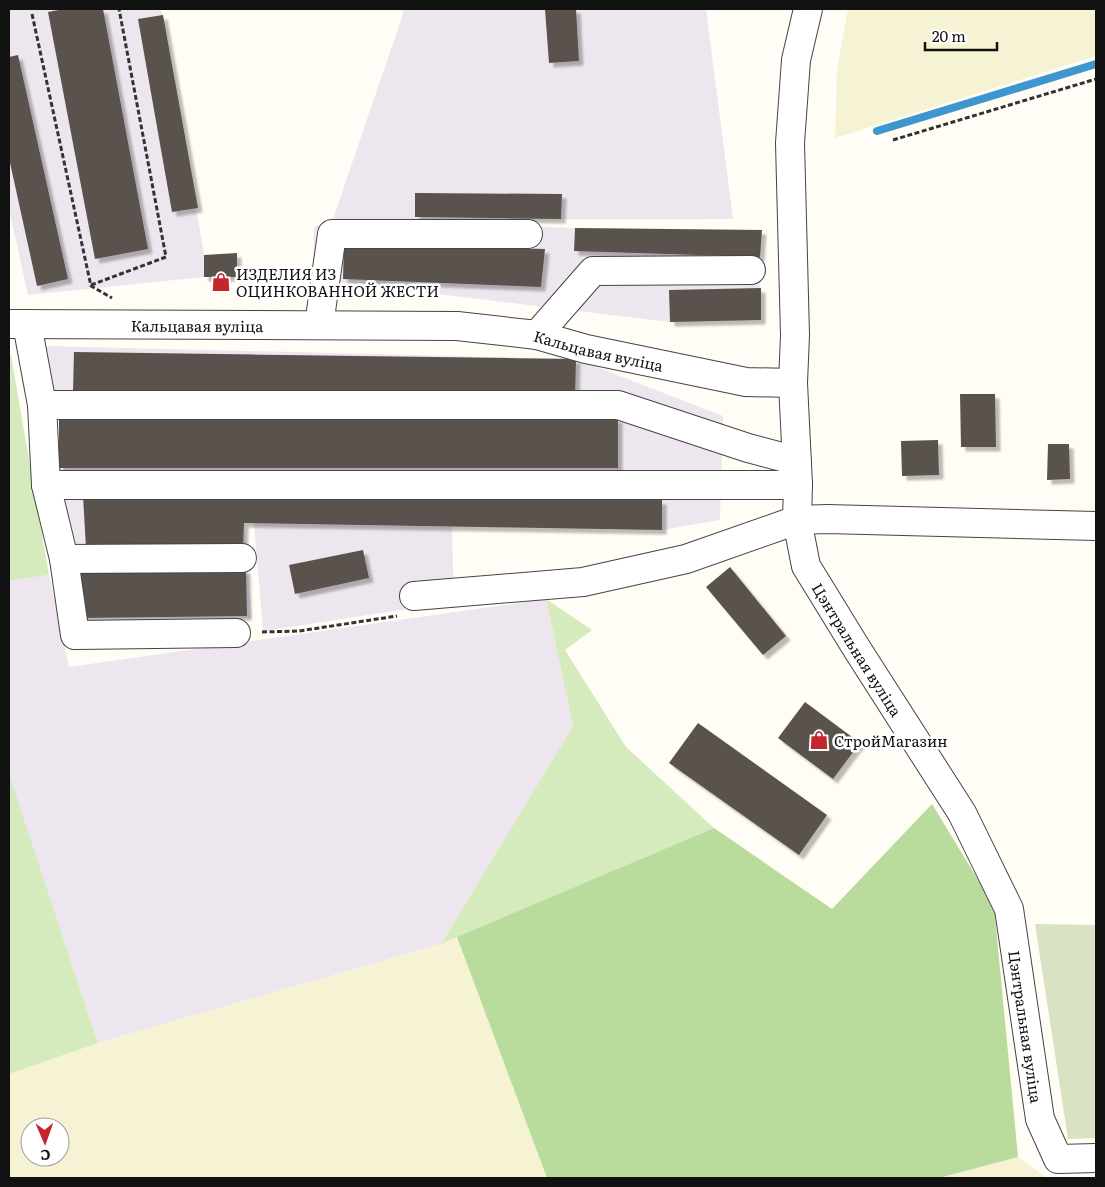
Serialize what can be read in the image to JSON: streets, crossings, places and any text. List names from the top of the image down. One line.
{"streets":{"street":["Кальцавая вуліца","Цэнтральная вуліца"]},"places":{"shop":["ИЗДЕЛИЯ ИЗ ОЦИНКОВАННОЙ ЖЕСТИ","СтройМагазин"]},"scale_bar":"20 m","north":"bottom"}
